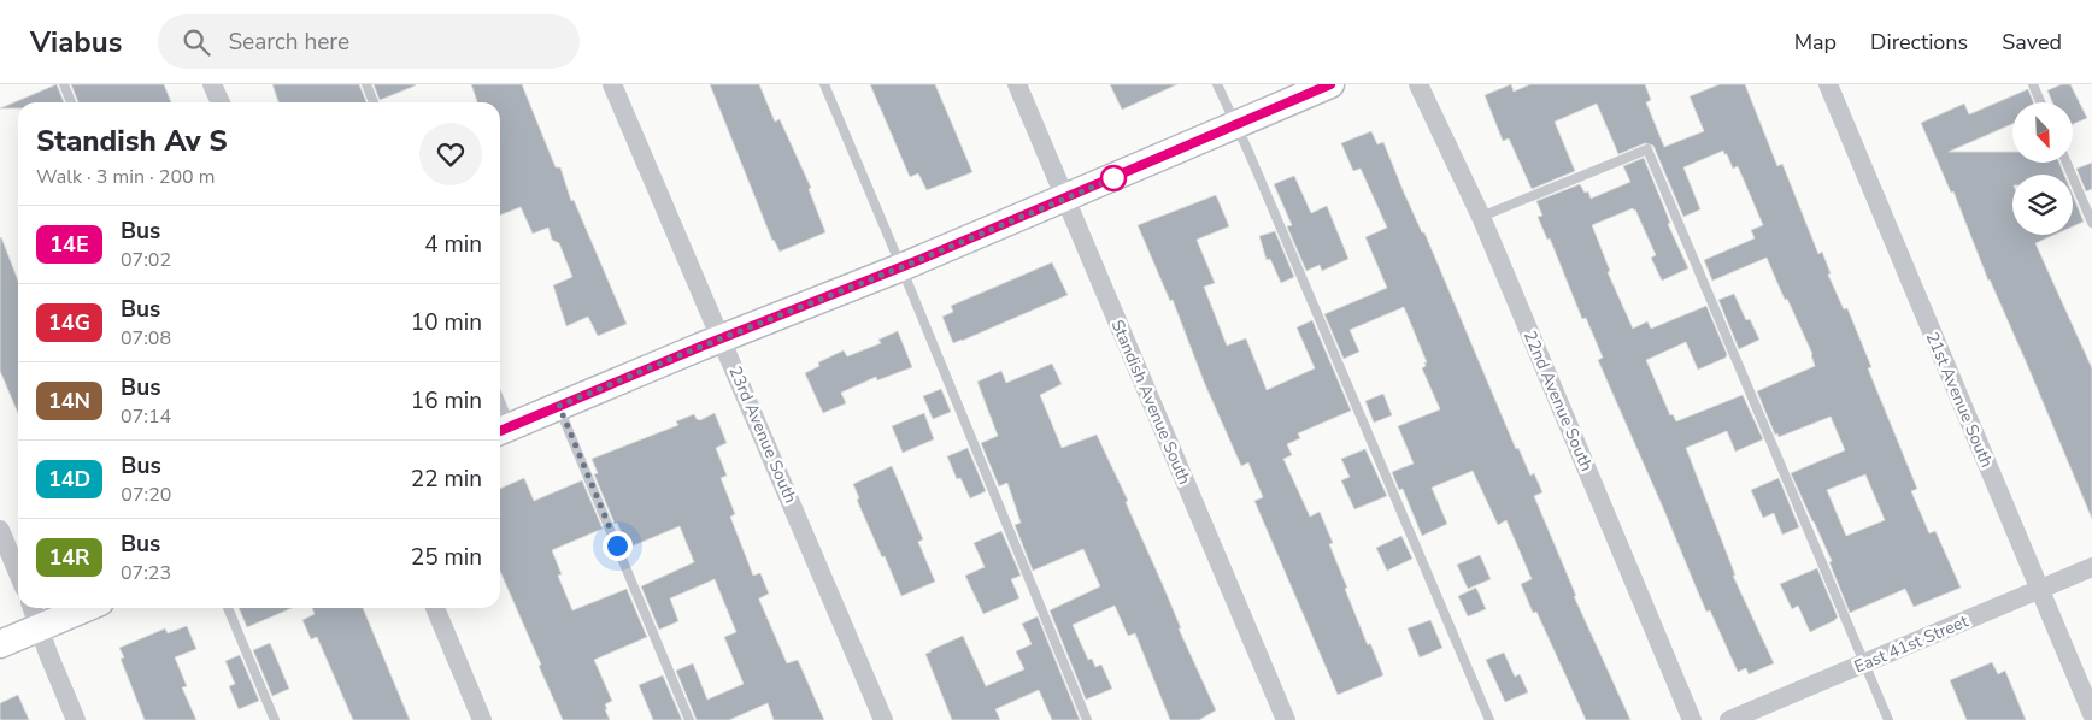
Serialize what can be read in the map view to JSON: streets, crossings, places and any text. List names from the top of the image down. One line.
{"streets":{"street":["21st Avenue South","22nd Avenue South","Standish Avenue South","23rd Avenue South","East 41st Street"]},"crossings":[["21st Avenue South","East 41st Street"]],"lines":["bus line 14E"],"north":"bottom right","page":{"header":"Viabus","search":"Search here","nav":["Map","Directions","Saved"],"heading":["Standish Av S","Walk · 3 min · 200 m"],"list":[{"mark":"14E","name":"Bus","note":"07:02","value":"4 min"},{"mark":"14G","name":"Bus","note":"07:08","value":"10 min"},{"mark":"14N","name":"Bus","note":"07:14","value":"16 min"},{"mark":"14D","name":"Bus","note":"07:20","value":"22 min"},{"mark":"14R","name":"Bus","note":"07:23","value":"25 min"}]}}
